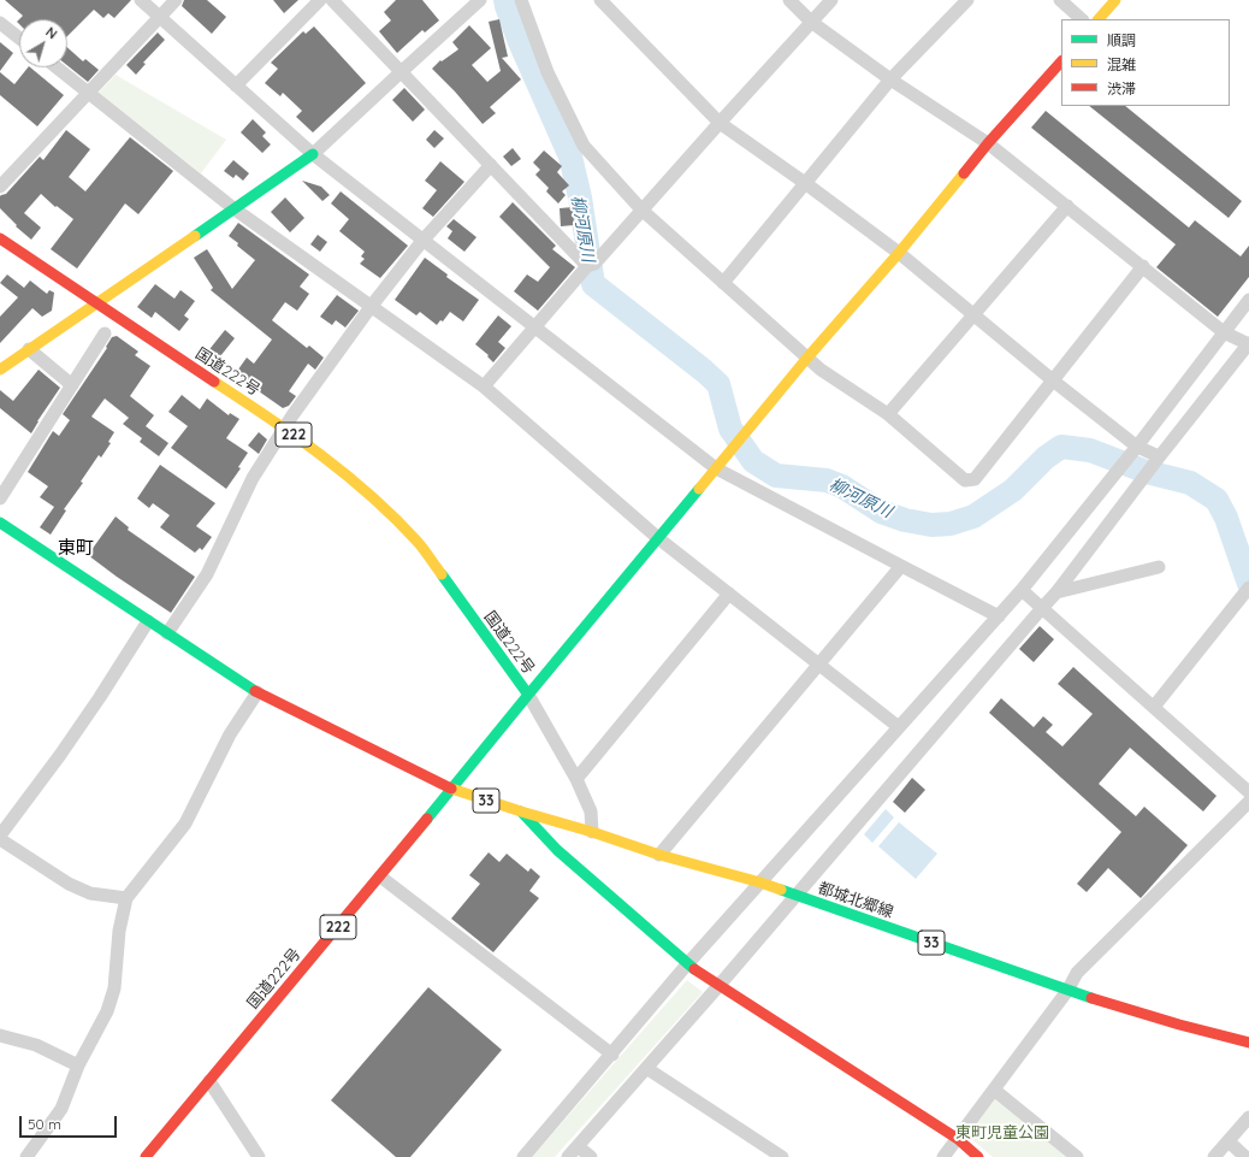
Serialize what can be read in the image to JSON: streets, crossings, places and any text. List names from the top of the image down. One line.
{"streets":{"main road":["国道222号","222","33","都城北郷線"]},"crossings":[["国道222号","都城北郷線"]],"districts":["東町"],"water":["柳河原川"],"parks":["東町児童公園"],"legend":["順調","混雑","渋滞"],"scale_bar":"50 m","north":"top right"}
